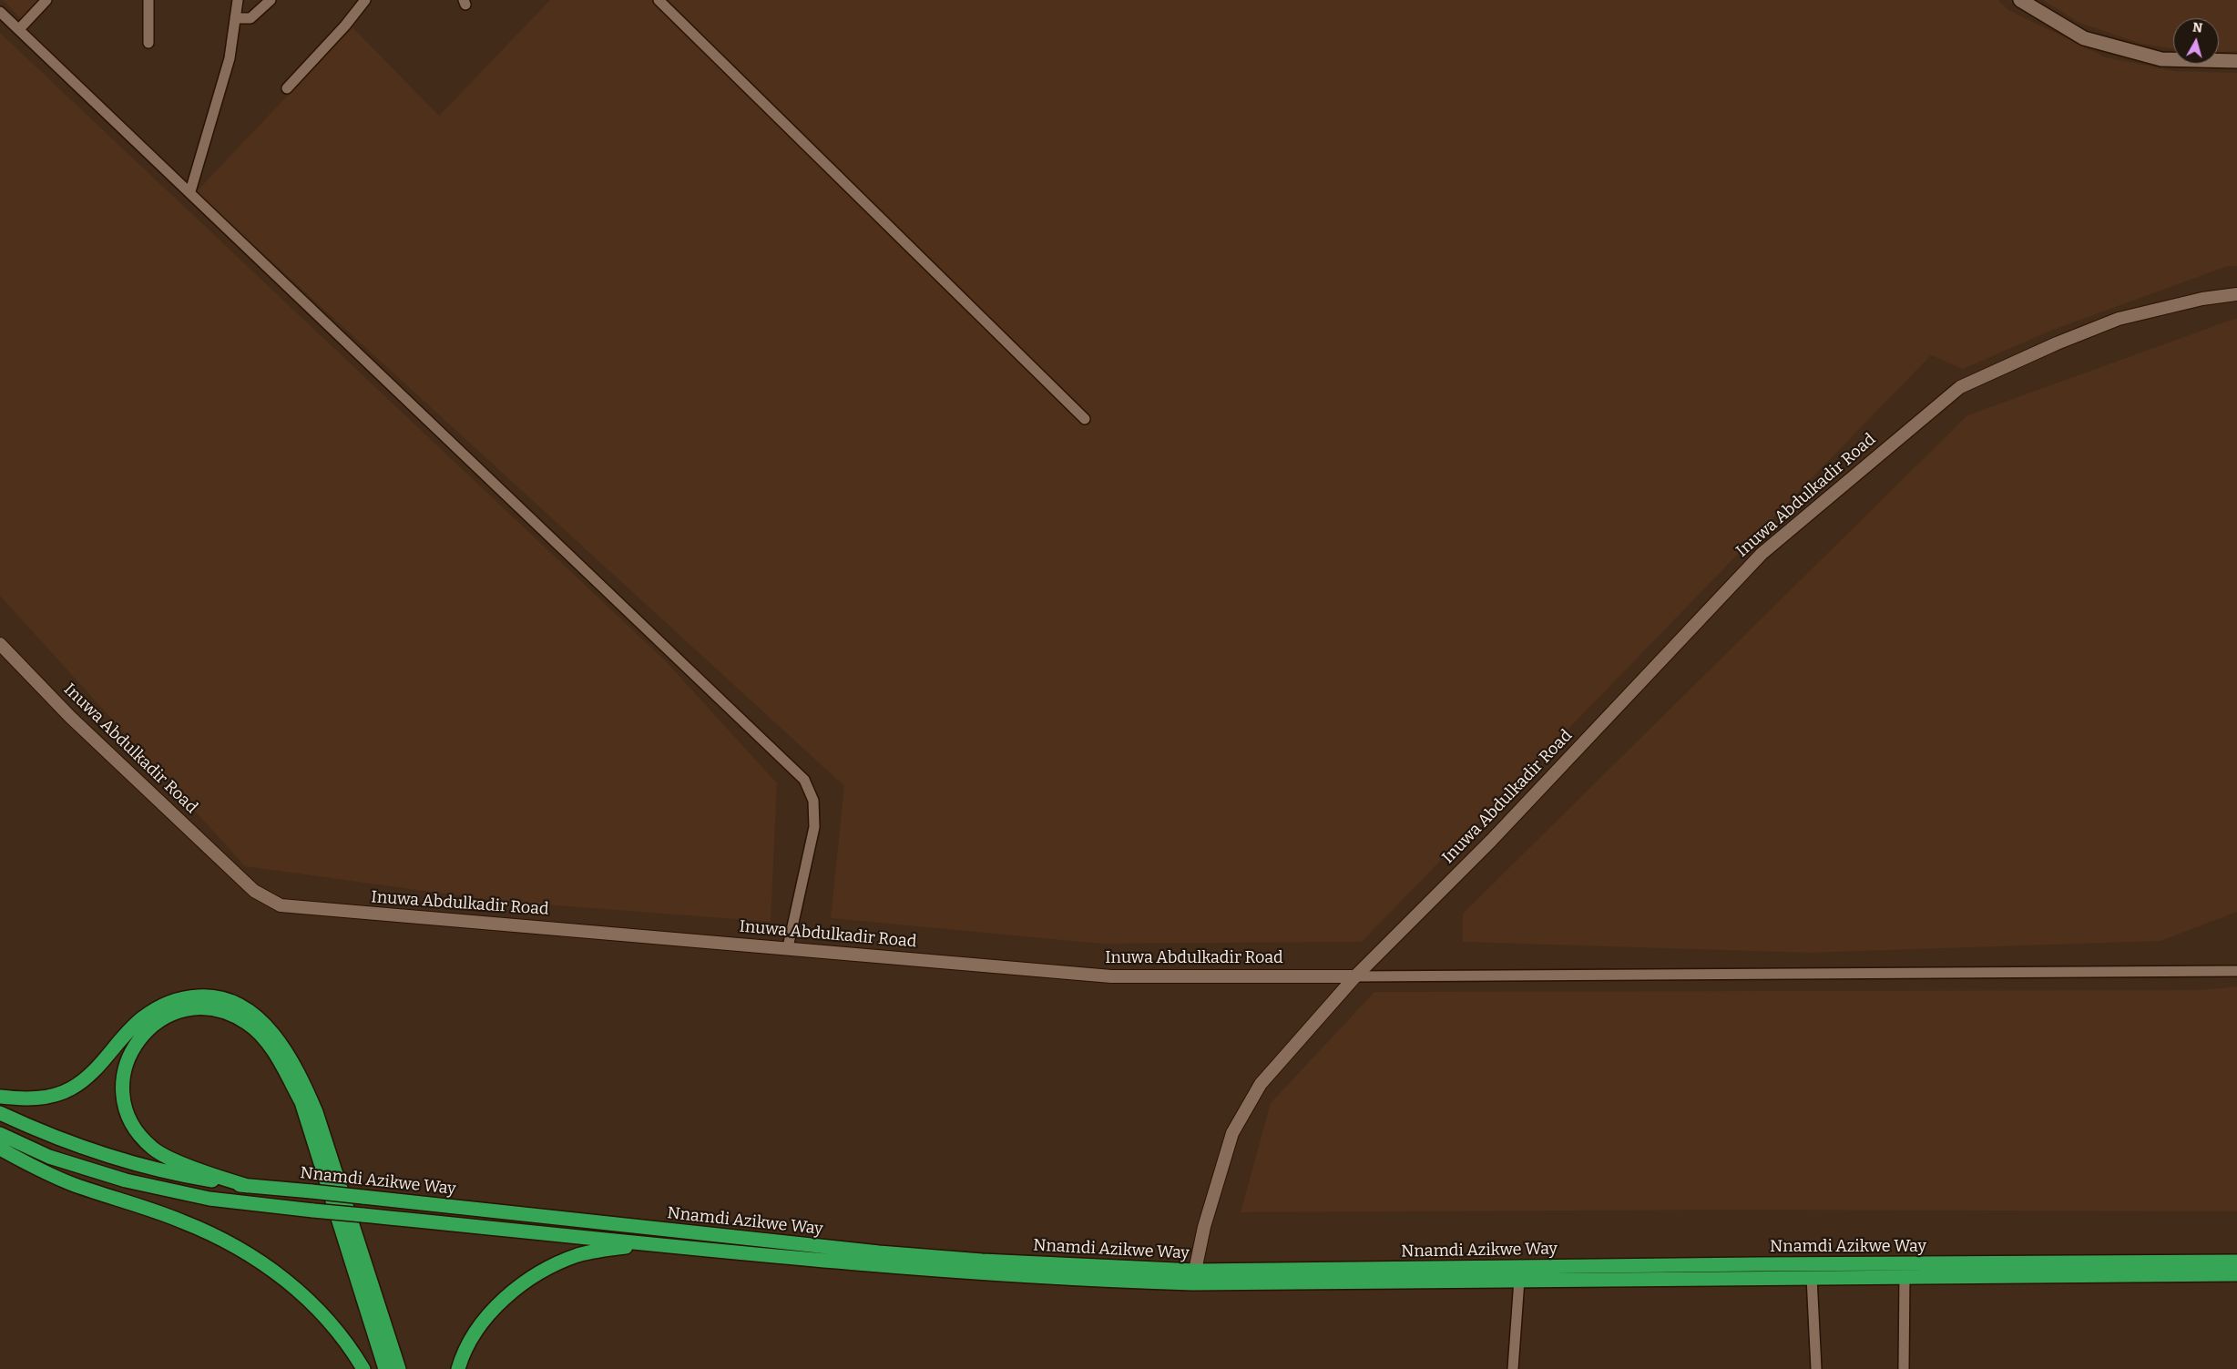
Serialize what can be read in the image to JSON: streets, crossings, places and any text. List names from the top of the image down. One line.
{"streets":{"highway":["Nnamdi Azikwe Way"],"street":["Inuwa Abdulkadir Road"]},"north":"top"}
